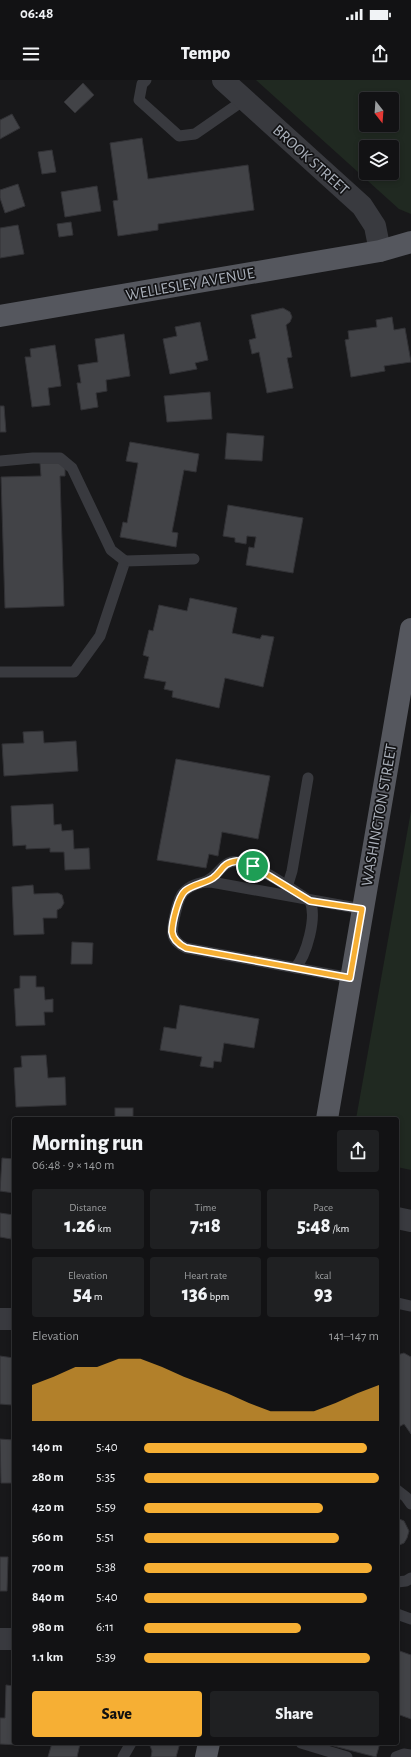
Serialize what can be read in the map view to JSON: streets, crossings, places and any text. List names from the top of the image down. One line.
{"streets":{"main road":["WELLESLEY AVENUE","WASHINGTON STREET"],"street":["BROOK STREET"]},"crossings":[["BROOK STREET","WELLESLEY AVENUE"]],"north":"bottom","page":{"status":"06:48","header":"Tempo","heading":["Morning run","06:48 · 9 × 140 m"],"stats":[["Distance","1.26 km"],["Time","7:18"],["Pace","5:48 /km"],["Elevation","54 m"],["Heart rate","136 bpm"],["kcal","93"]],"chart":["Elevation","141–147 m"],"list":[{"name":"140 m","note":"5:40"},{"name":"280 m","note":"5:35"},{"name":"420 m","note":"5:59"},{"name":"560 m","note":"5:51"},{"name":"700 m","note":"5:38"},{"name":"840 m","note":"5:40"},{"name":"980 m","note":"6:11"},{"name":"1.1 km","note":"5:39"}],"buttons":["Save","Share"]}}
